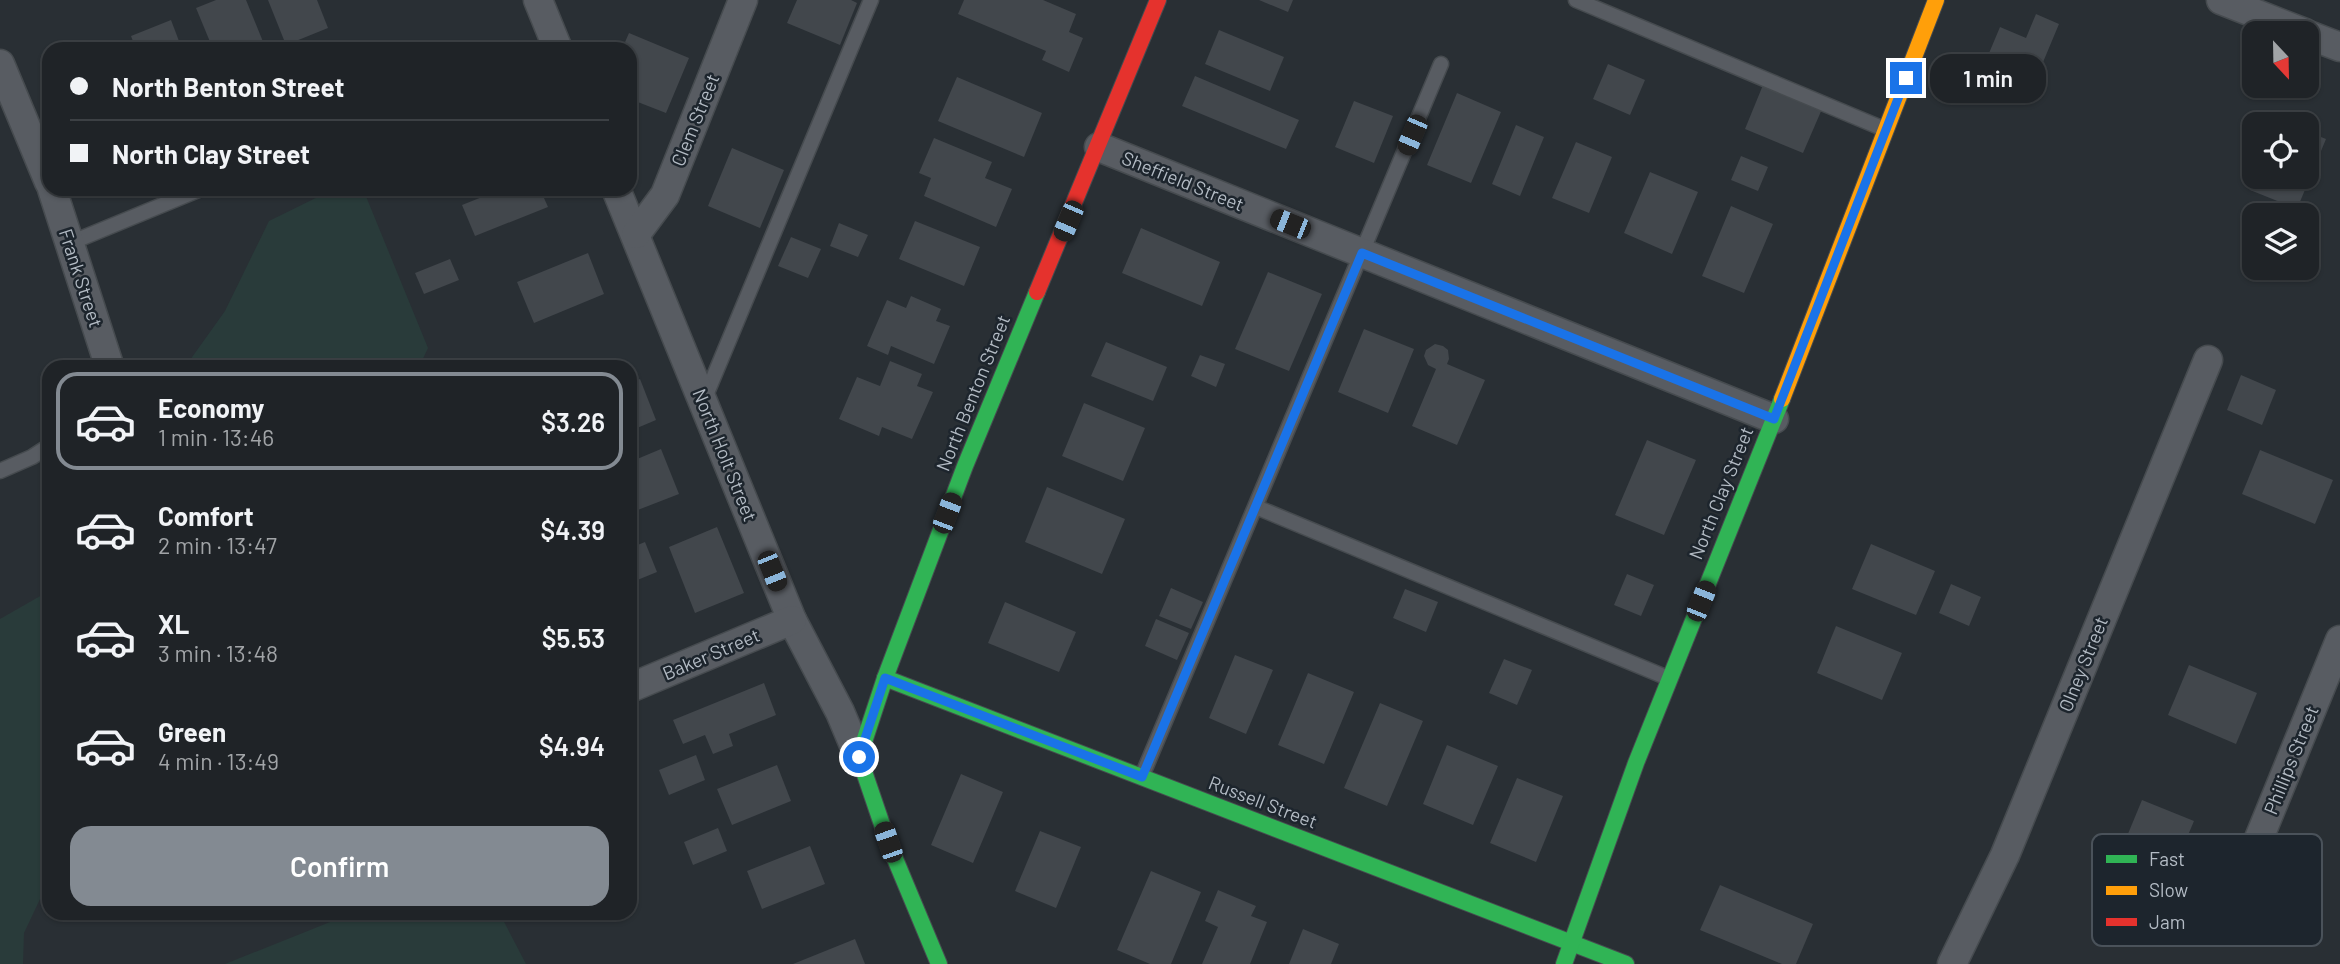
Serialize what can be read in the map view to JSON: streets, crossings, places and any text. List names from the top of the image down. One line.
{"streets":{"street":["Clem Street","Sheffield Street","Frank Street","North Benton Street","North Holt Street","North Clay Street","Baker Street","Olney Street","Phillips Street","Russell Street"]},"crossings":[["Clem Street","North Holt Street"],["Sheffield Street","North Benton Street"],["Sheffield Street","North Clay Street"],["North Benton Street","North Holt Street"],["North Benton Street","Russell Street"],["North Holt Street","Baker Street"],["North Clay Street","Russell Street"]],"legend":["Fast","Slow","Jam"],"north":"bottom","page":{"banner":["North Benton Street","North Clay Street"],"bubble":"1 min","list":[{"name":"Economy","note":"1 min · 13:46","value":"$3.26"},{"name":"Comfort","note":"2 min · 13:47","value":"$4.39"},{"name":"XL","note":"3 min · 13:48","value":"$5.53"},{"name":"Green","note":"4 min · 13:49","value":"$4.94"}],"buttons":"Confirm"}}
